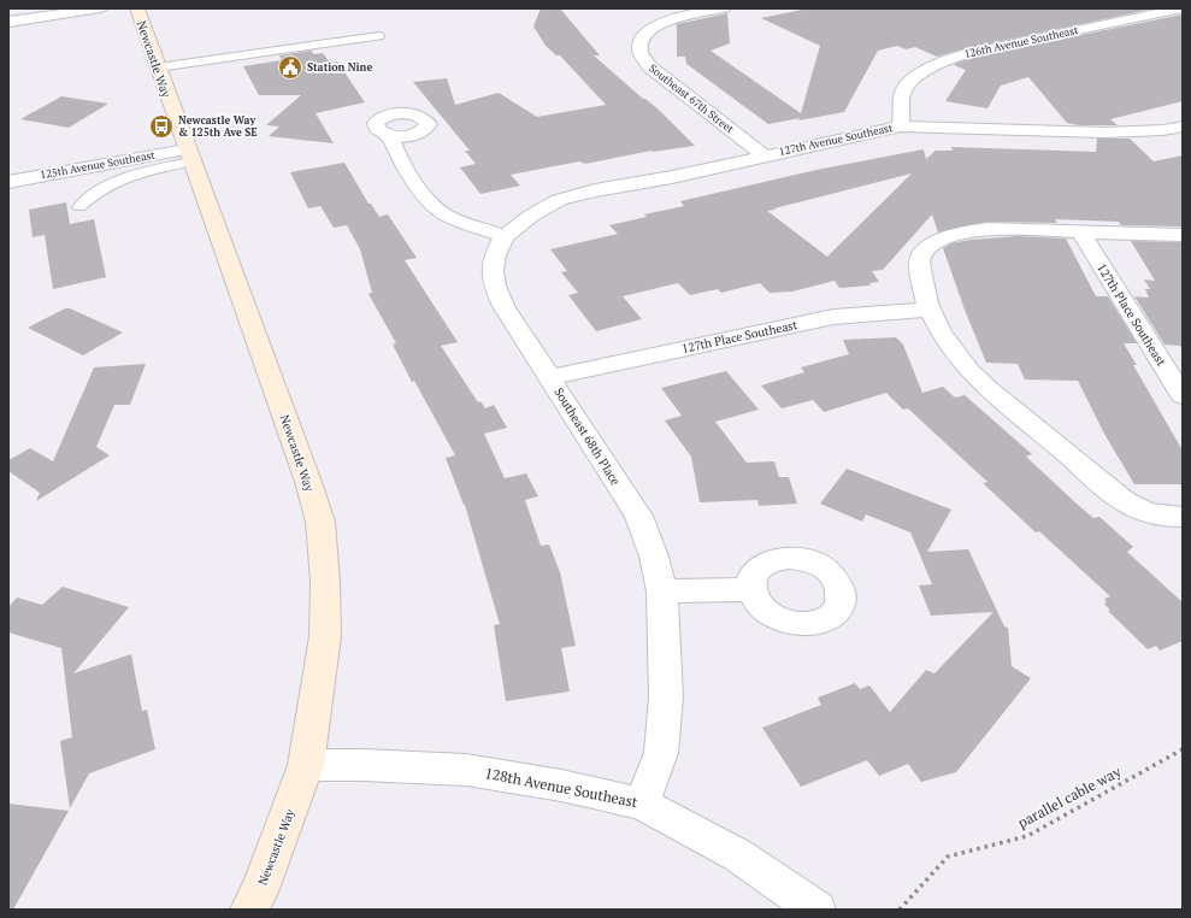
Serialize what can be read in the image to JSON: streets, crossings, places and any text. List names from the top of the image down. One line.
{"streets":{"main road":["Newcastle Way"],"street":["126th Avenue Southeast","Southeast 67th Street","127th Avenue Southeast","125th Avenue Southeast","127th Place Southeast","Southeast 68th Place","128th Avenue Southeast"],"path":["parallel cable way"]},"crossings":[["126th Avenue Southeast","127th Avenue Southeast"],["Newcastle Way","125th Avenue Southeast"],["Newcastle Way","128th Avenue Southeast"],["Southeast 67th Street","127th Avenue Southeast"],["127th Avenue Southeast","Southeast 68th Place"],["127th Place Southeast","Southeast 68th Place"],["Southeast 68th Place","128th Avenue Southeast"]],"places":{"public building":["Station Nine"],"bus stop":["Newcastle Way & 125th Ave SE"]}}
